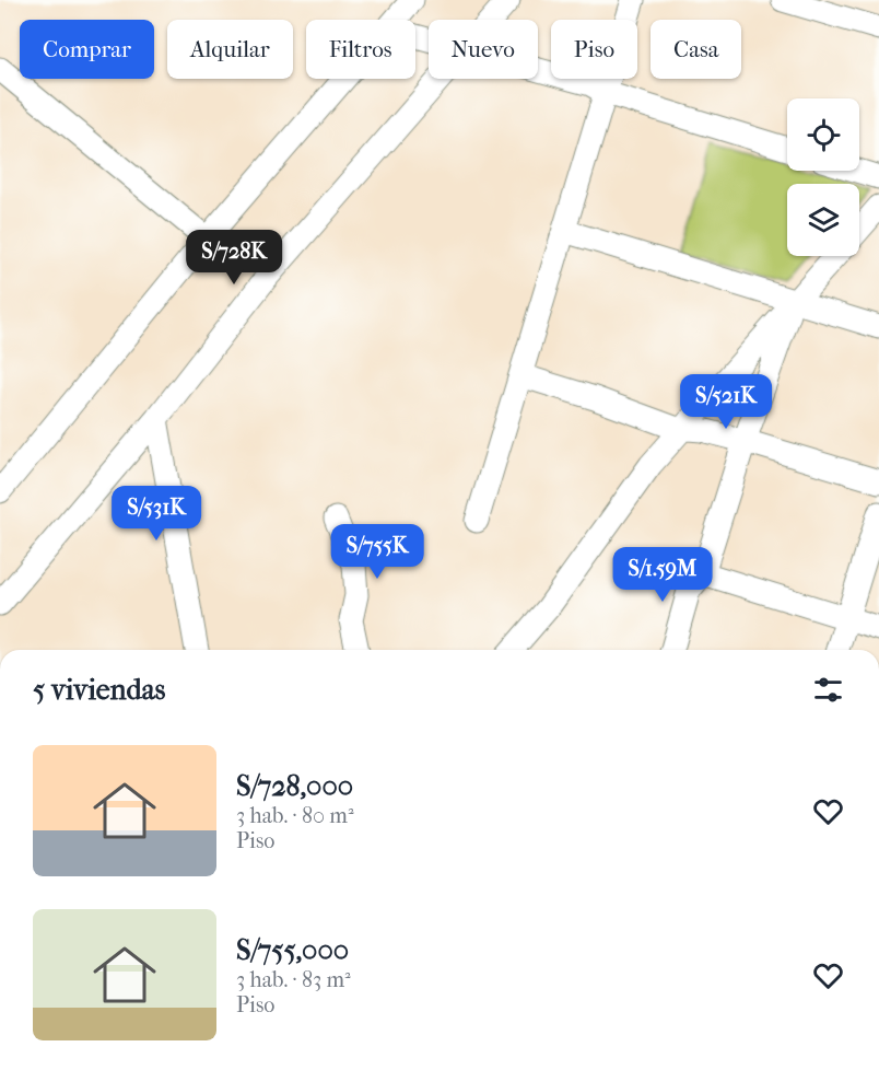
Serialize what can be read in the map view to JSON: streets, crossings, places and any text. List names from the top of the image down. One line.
{"page":{"chip":["Comprar","Alquilar","Filtros","Nuevo","Piso","Casa"],"price":["S/728K","S/521K","S/531K","S/755K","S/1.59M"],"heading":"5 viviendas","list":[{"name":"S/728,000","note":"3 hab. · 80 m² · Piso"},{"name":"S/755,000","note":"3 hab. · 83 m² · Piso"}]}}
